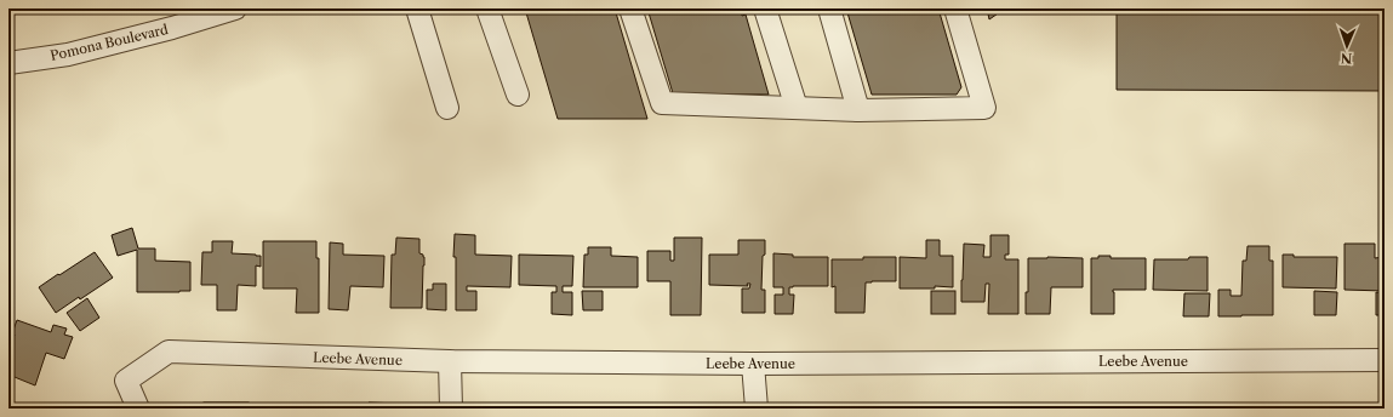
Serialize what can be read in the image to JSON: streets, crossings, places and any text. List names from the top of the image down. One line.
{"streets":{"street":["Pomona Boulevard","Leebe Avenue"]},"north":"bottom"}
